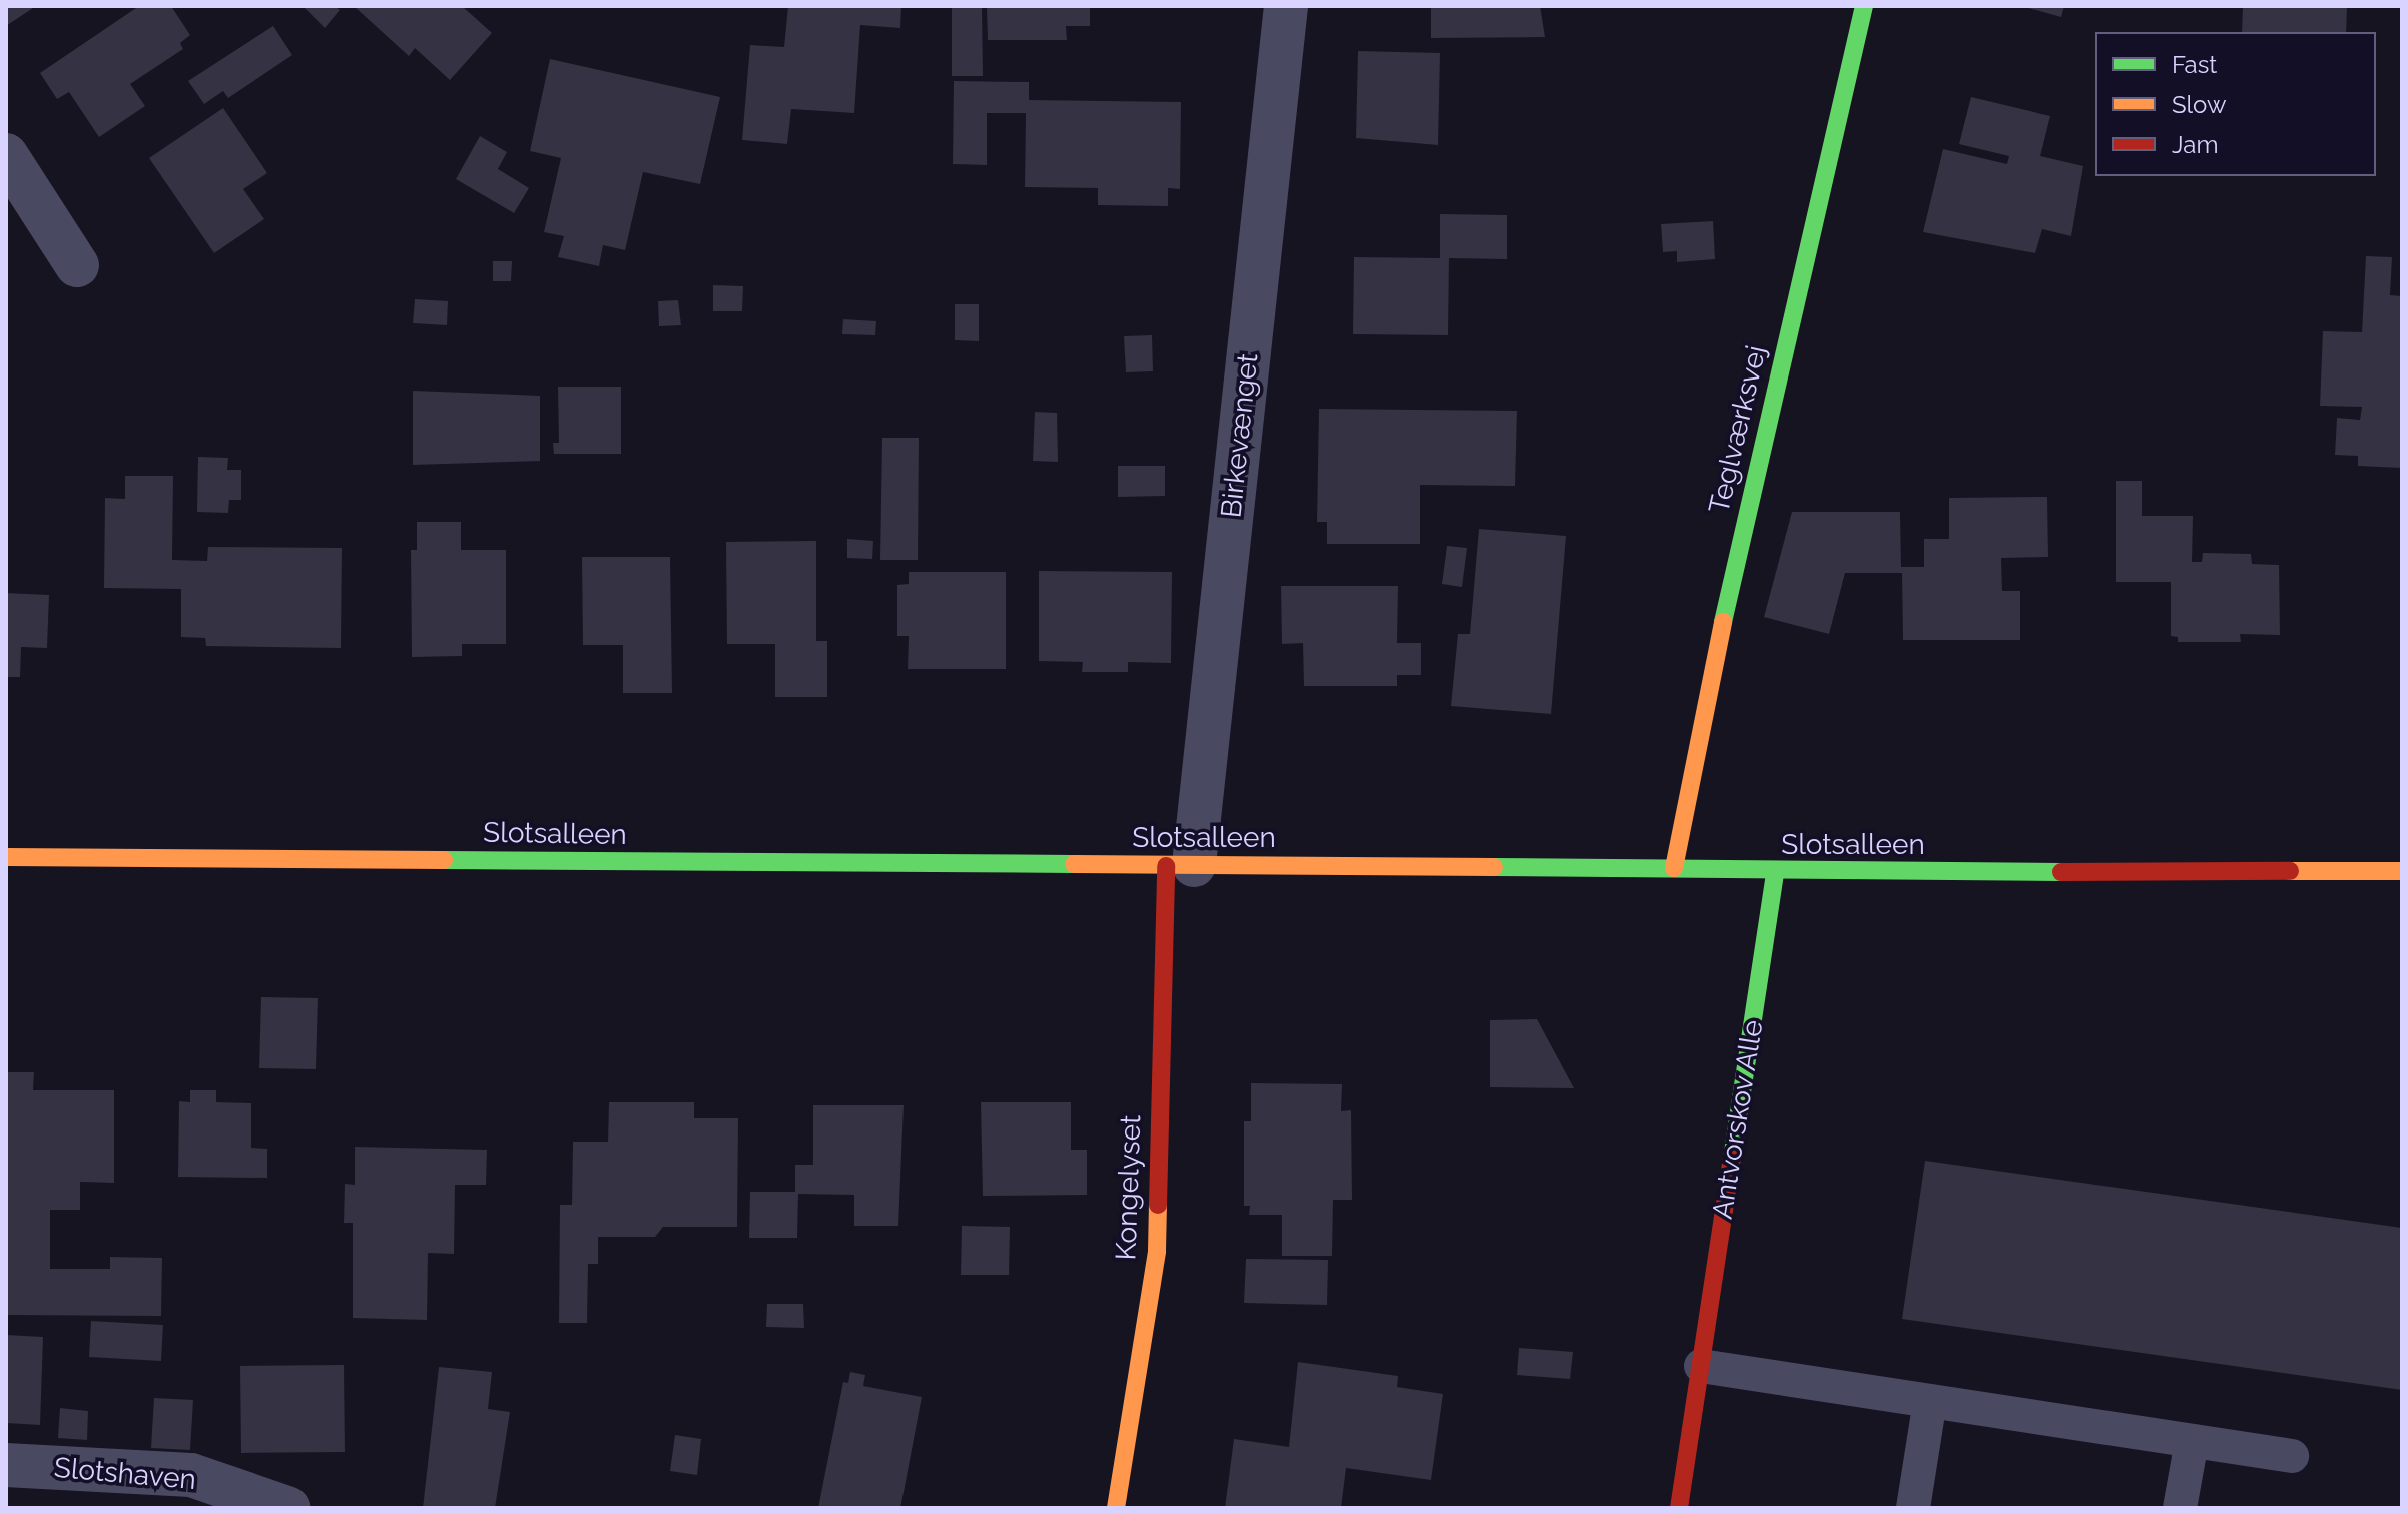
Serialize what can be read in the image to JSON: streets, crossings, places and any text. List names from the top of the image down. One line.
{"streets":{"street":["Teglværksvej","Birkevænget","Slotsalleen","Antvorskov Alle","Kongelyset","Slotshaven"]},"crossings":[["Teglværksvej","Slotsalleen"],["Birkevænget","Slotsalleen"],["Birkevænget","Kongelyset"],["Slotsalleen","Antvorskov Alle"],["Slotsalleen","Kongelyset"]],"legend":["Fast","Slow","Jam"]}
